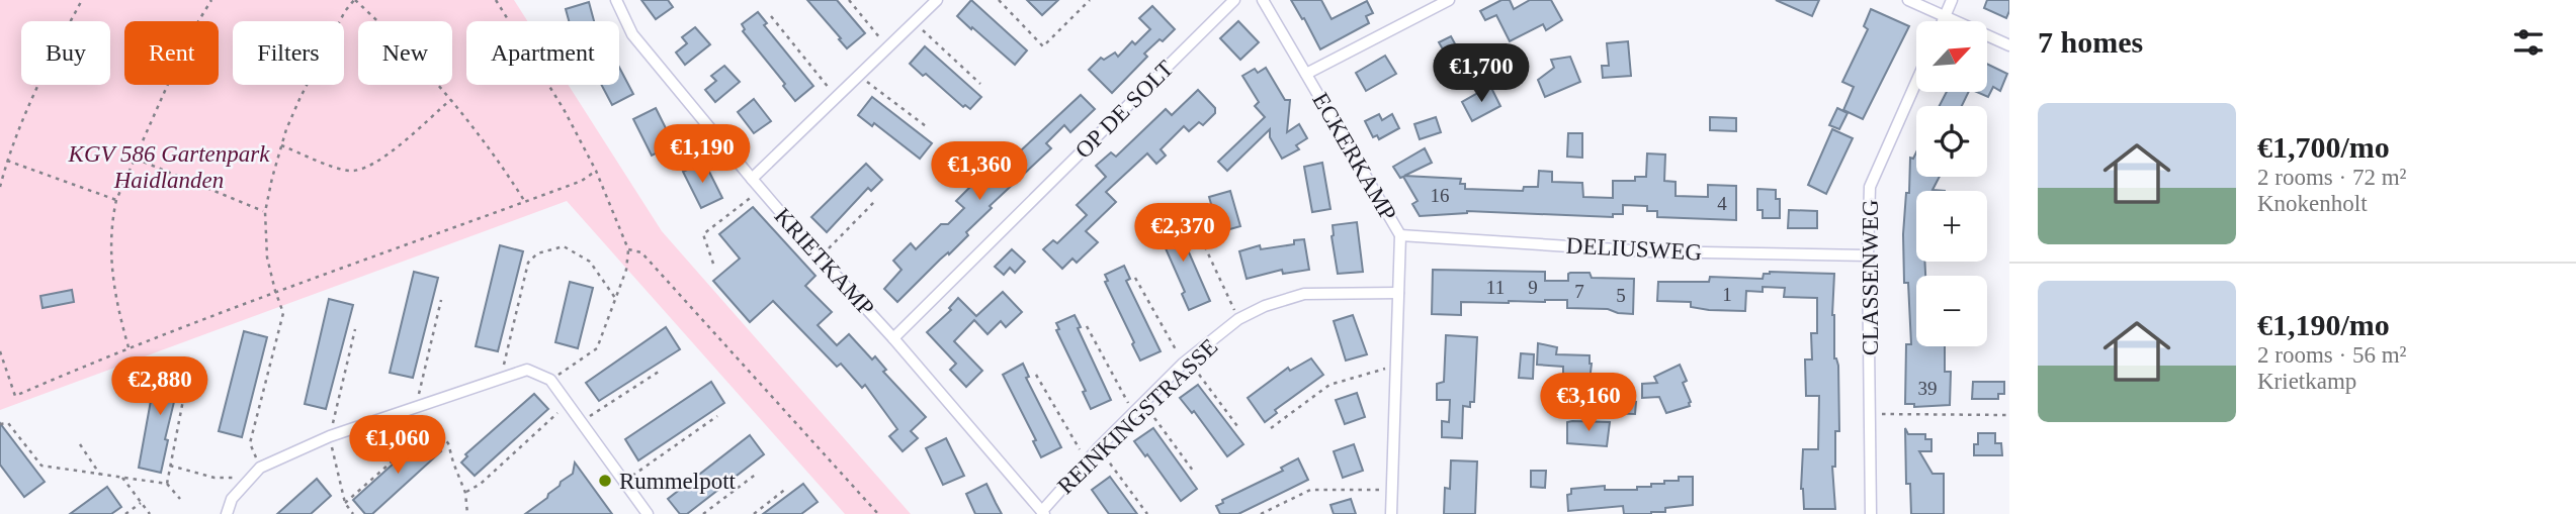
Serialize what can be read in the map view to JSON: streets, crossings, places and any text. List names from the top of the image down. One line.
{"streets":{"street":["OP DE SOLT","ECKERKAMP","DELIUSWEG","KRIETKAMP","CLASSENWEG","REINKINGSTRASSE"]},"crossings":[["OP DE SOLT","KRIETKAMP"],["ECKERKAMP","DELIUSWEG"],["ECKERKAMP","REINKINGSTRASSE"],["DELIUSWEG","CLASSENWEG"],["KRIETKAMP","REINKINGSTRASSE"]],"parks":["KGV 586 Gartenpark Haidlanden"],"places":["Rummelpott"],"house_numbers":["16","4","11","9","7","1","5","39"],"north":"top right","page":{"heading":"7 homes","map_buttons":["+","−"],"chip":["Buy","Rent","Filters","New","Apartment"],"price":["€1,700","€1,190","€1,360","€2,370","€2,880","€3,160","€1,060"],"list":[{"name":"€1,700/mo","note":"2 rooms · 72 m² · Knokenholt"},{"name":"€1,190/mo","note":"2 rooms · 56 m² · Krietkamp"}]}}
